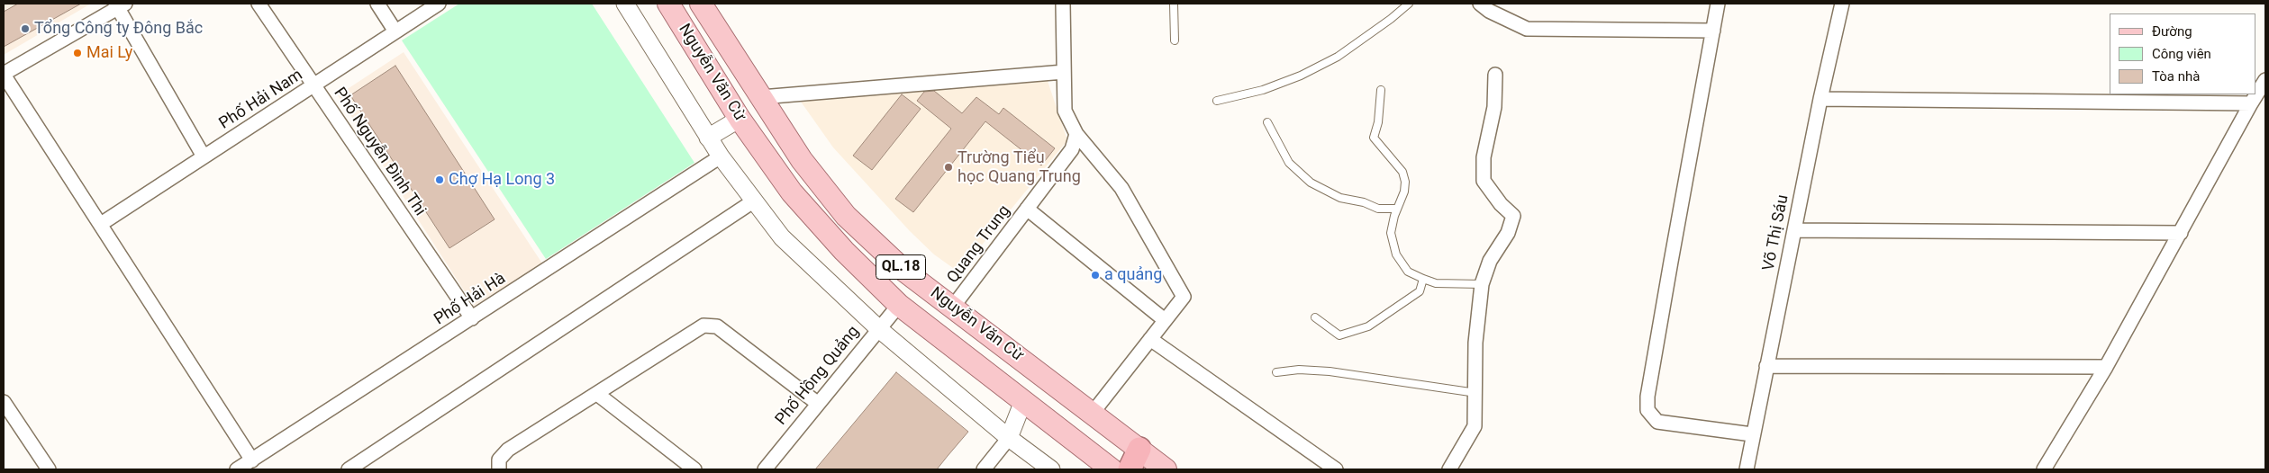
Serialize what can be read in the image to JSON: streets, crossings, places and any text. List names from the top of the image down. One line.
{"streets":{"main road":["Nguyễn Văn Cừ","QL.18"],"street":["Phố Hải Nam","Phố Nguyễn Đình Thi","Võ Thị Sáu","Quang Trung","Phố Hải Hà","Phố Hồng Quảng"]},"crossings":[["Nguyễn Văn Cừ","Quang Trung"],["Nguyễn Văn Cừ","Phố Hồng Quảng"],["Phố Hải Nam","Phố Nguyễn Đình Thi"],["Phố Nguyễn Đình Thi","Phố Hải Hà"]],"places":["Tổng Công ty Đông Bắc","Mai Ly","Trường Tiểu học Quang Trung","Chợ Hạ Long 3","a quảng"],"legend":["Đường","Công viên","Tòa nhà"]}
